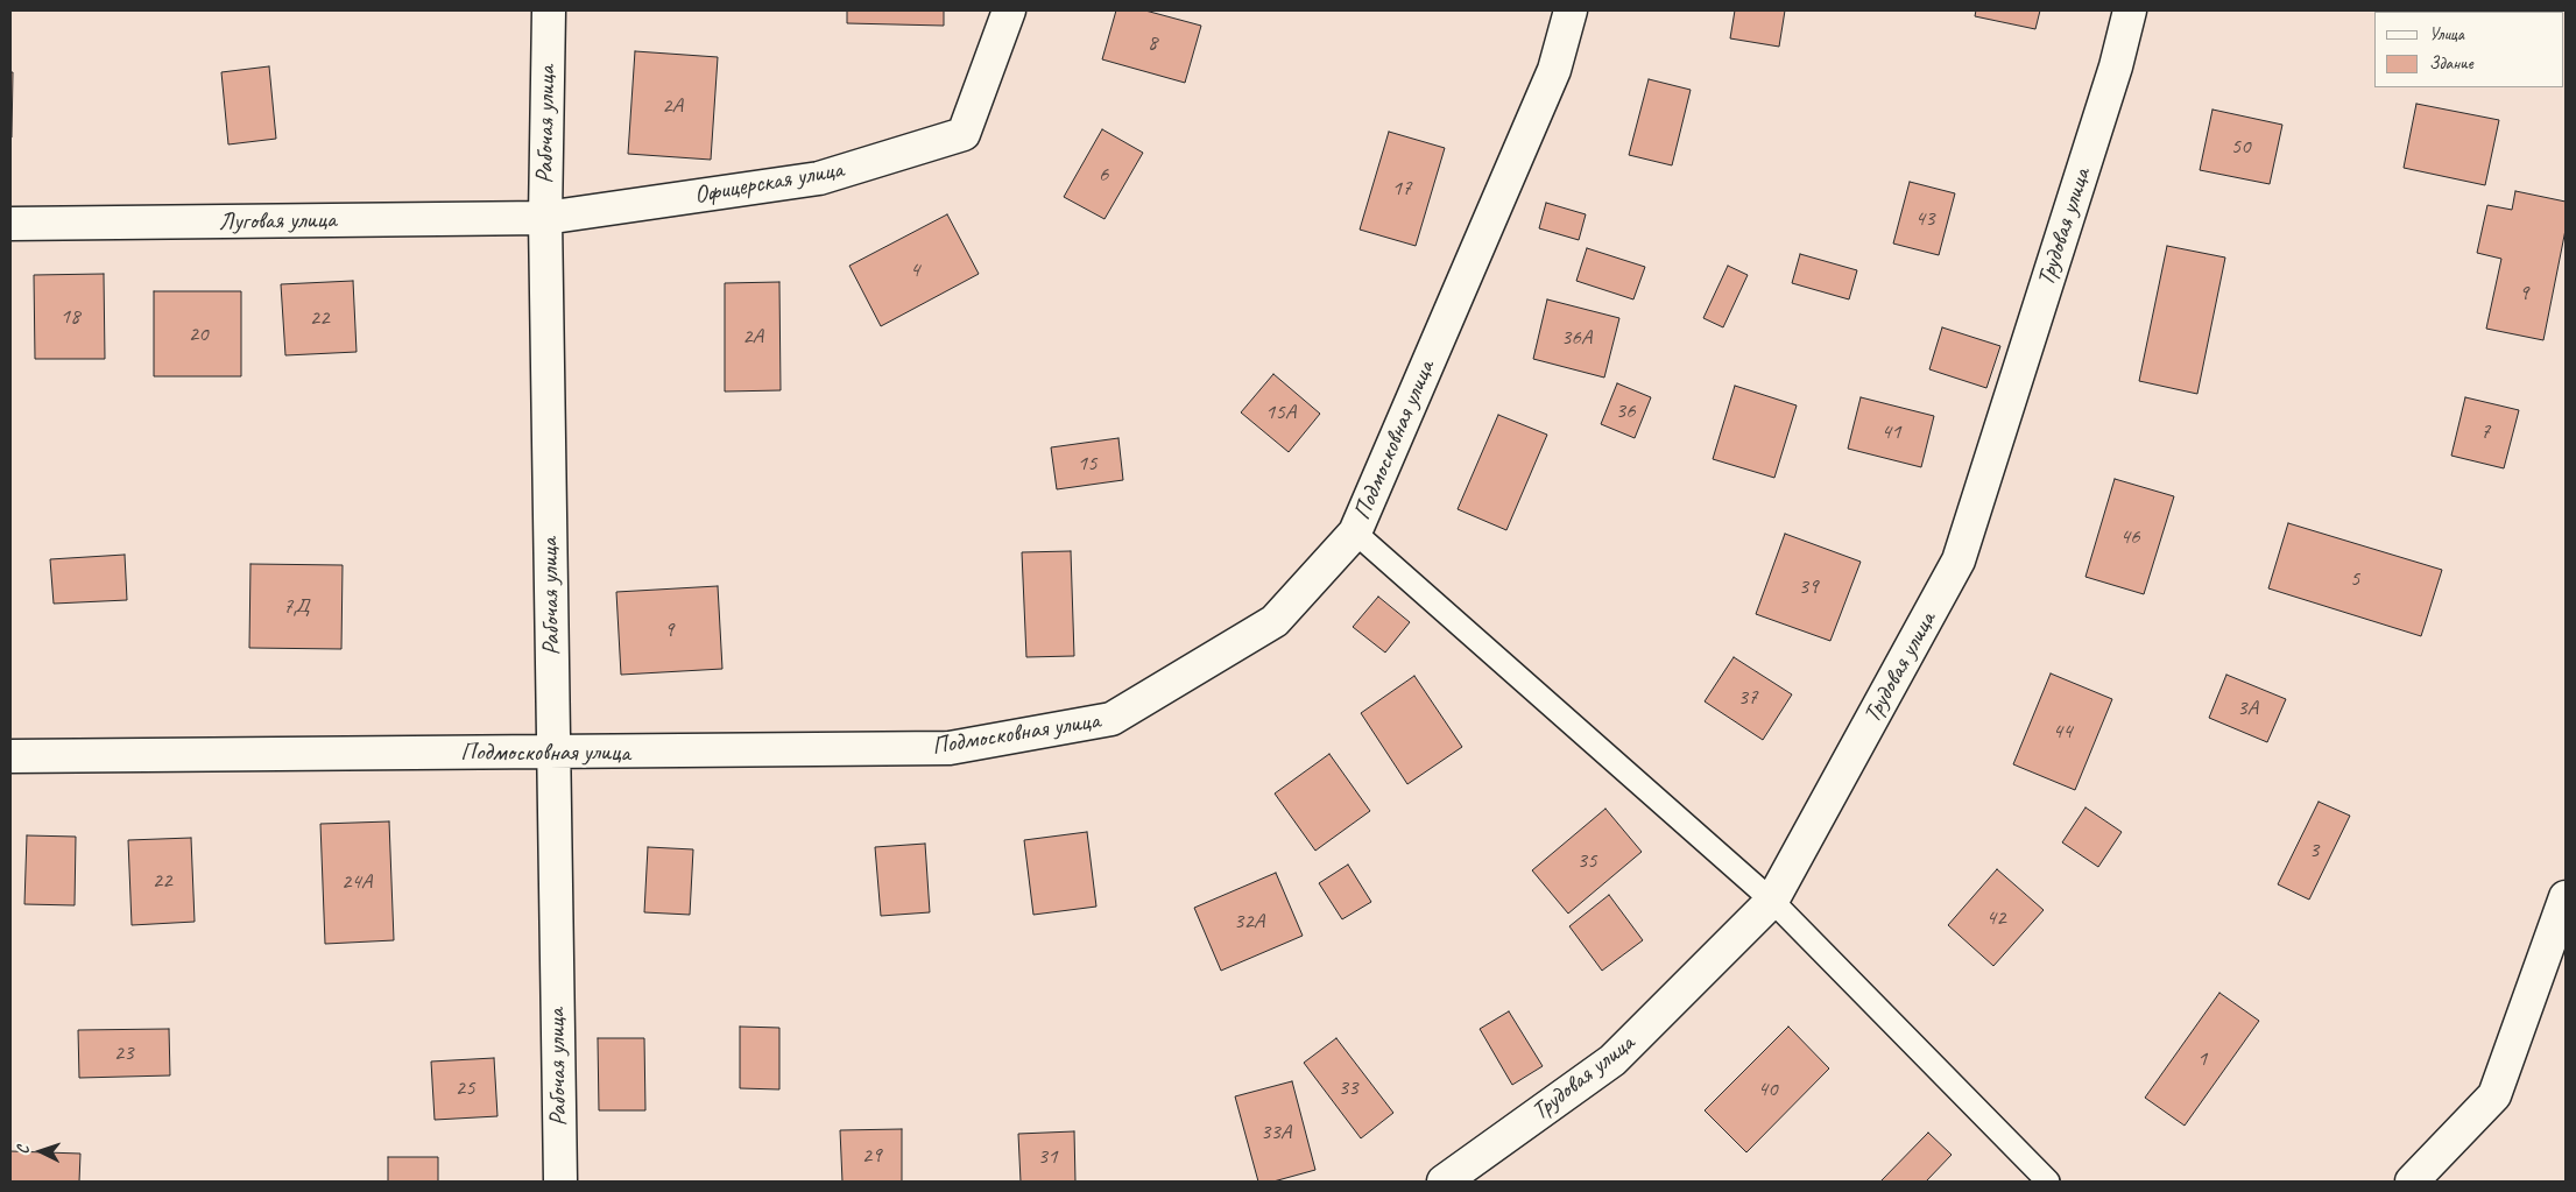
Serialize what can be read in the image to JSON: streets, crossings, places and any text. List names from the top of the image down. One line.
{"streets":{"street":["Рабочая улица","Офицерская улица","Луговая улица","Трудовая улица","Подмосковная улица"]},"crossings":[["Рабочая улица","Офицерская улица"],["Рабочая улица","Луговая улица"],["Рабочая улица","Подмосковная улица"],["Офицерская улица","Луговая улица"]],"house_numbers":["8","2А","50","6","17","43","4","9","18","22","20","2А","36А","36","15А","41","7","15","46","5","39","7Д","9","37","3А","44","3","35","22","24А","42","32А","23","1","25","33","40","33А","29","31"],"legend":["Улица","Здание"],"north":"left"}
